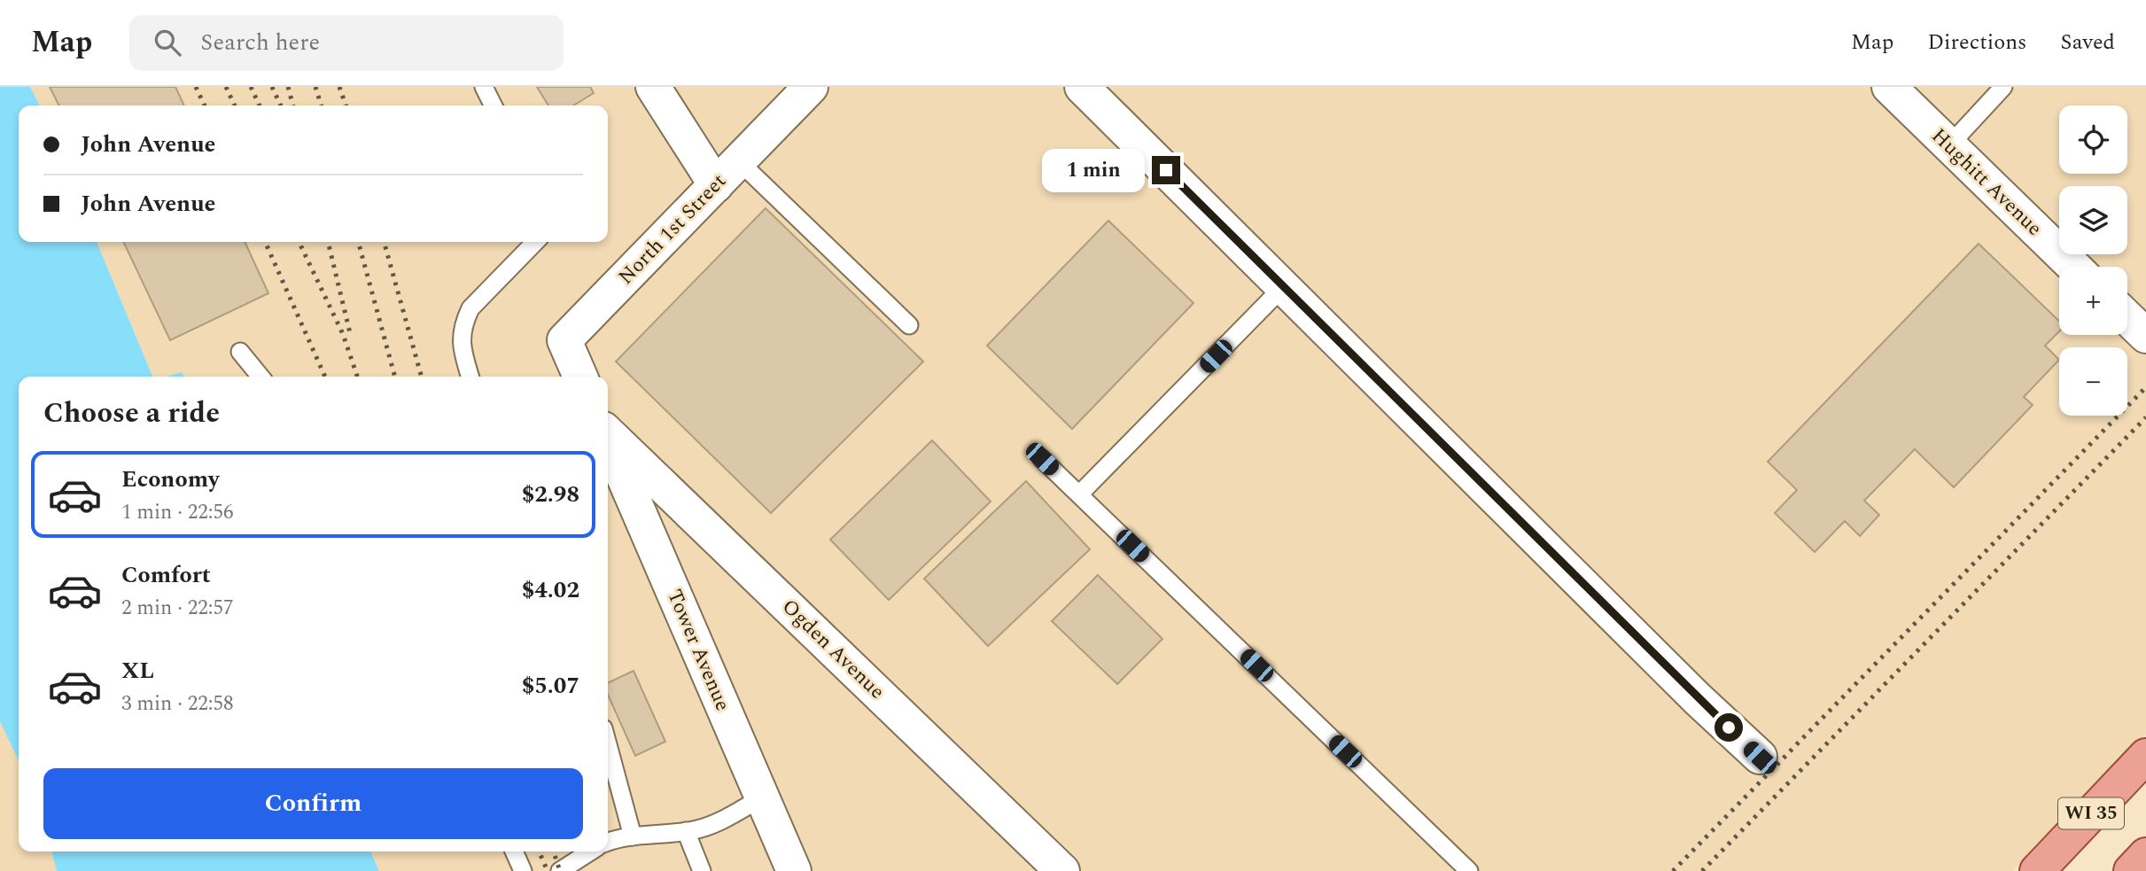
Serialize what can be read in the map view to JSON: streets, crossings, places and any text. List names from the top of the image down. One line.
{"streets":{"main road":["WI 35"],"street":["Hughitt Avenue","North 1st Street","Ogden Avenue","Tower Avenue"]},"page":{"header":"Map","search":"Search here","nav":["Map","Directions","Saved"],"map_buttons":["+","−"],"banner":["John Avenue","John Avenue"],"bubble":"1 min","heading":"Choose a ride","list":[{"name":"Economy","note":"1 min · 22:56","value":"$2.98"},{"name":"Comfort","note":"2 min · 22:57","value":"$4.02"},{"name":"XL","note":"3 min · 22:58","value":"$5.07"}],"buttons":"Confirm"}}
